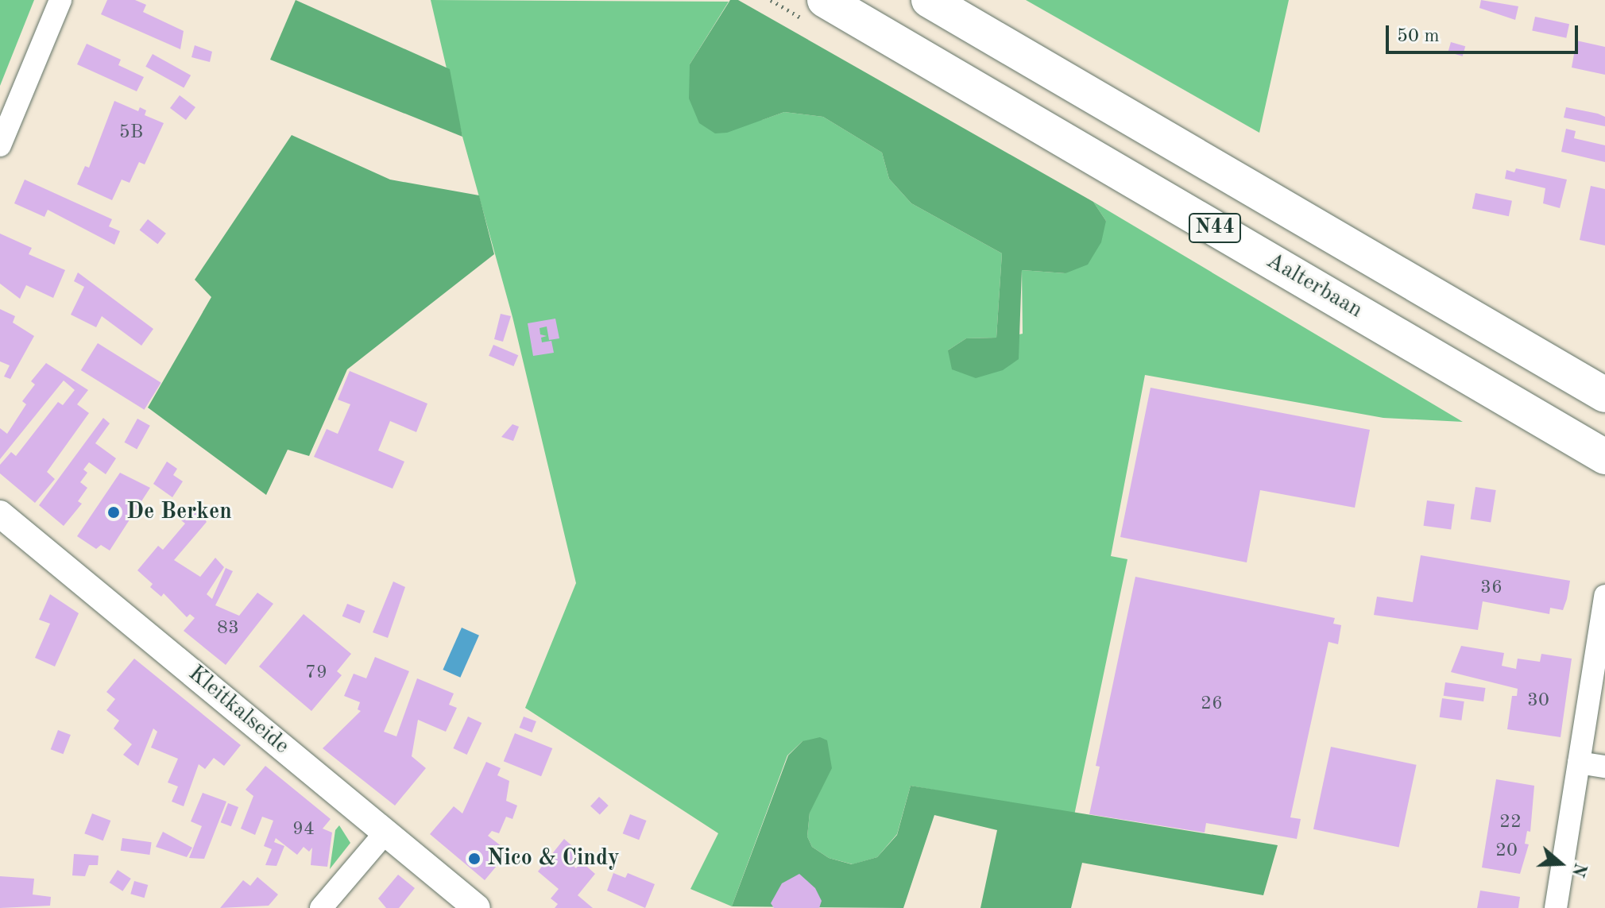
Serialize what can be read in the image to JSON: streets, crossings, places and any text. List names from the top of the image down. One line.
{"streets":{"highway":["N44","Aalterbaan"],"street":["Kleitkalseide"]},"places":["De Berken","Nico & Cindy"],"house_numbers":["5B","36","83","79","30","26","22","94","20"],"scale_bar":"50 m","north":"right"}
